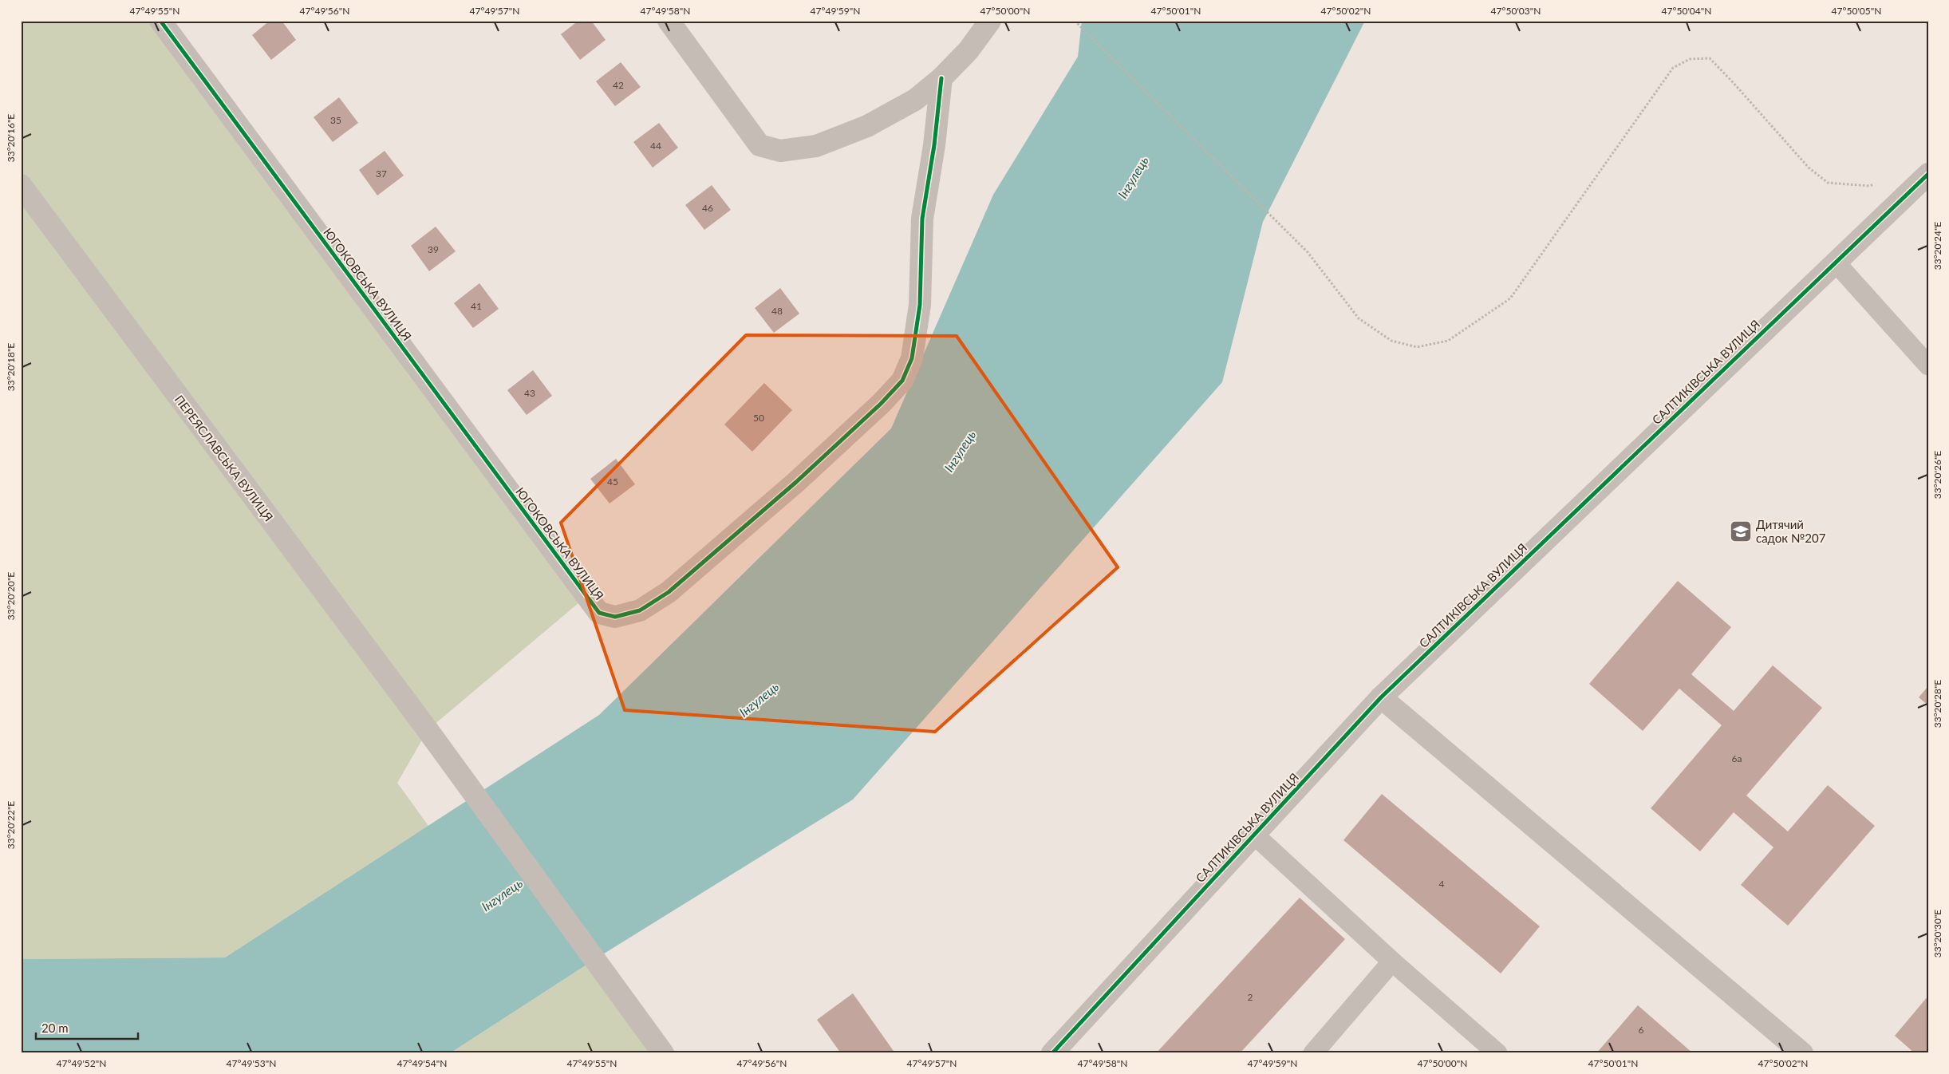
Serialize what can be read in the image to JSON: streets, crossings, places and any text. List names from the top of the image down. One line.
{"streets":{"street":["ЮГОКОВСЬКА ВУЛИЦЯ","САЛТИКІВСЬКА ВУЛИЦЯ","ПЕРЕЯСЛАВСЬКА ВУЛИЦЯ"]},"water":["Інгулець"],"places":{"school or university":["Дитячий садок №207"]},"house_numbers":["42","35","44","37","46","39","41","48","43","50","45","6а","4","2","6"],"scale_bar":"20 m","coordinates":["47°49'55\"N","47°49'56\"N","47°49'57\"N","47°49'58\"N","47°49'59\"N","47°50'00\"N","47°50'01\"N","47°50'02\"N","47°50'03\"N","47°50'04\"N","47°50'05\"N","33°20'16\"E","33°20'24\"E","33°20'18\"E","33°20'26\"E","33°20'20\"E","33°20'28\"E","33°20'22\"E","33°20'30\"E","47°49'52\"N","47°49'53\"N","47°49'54\"N"]}
